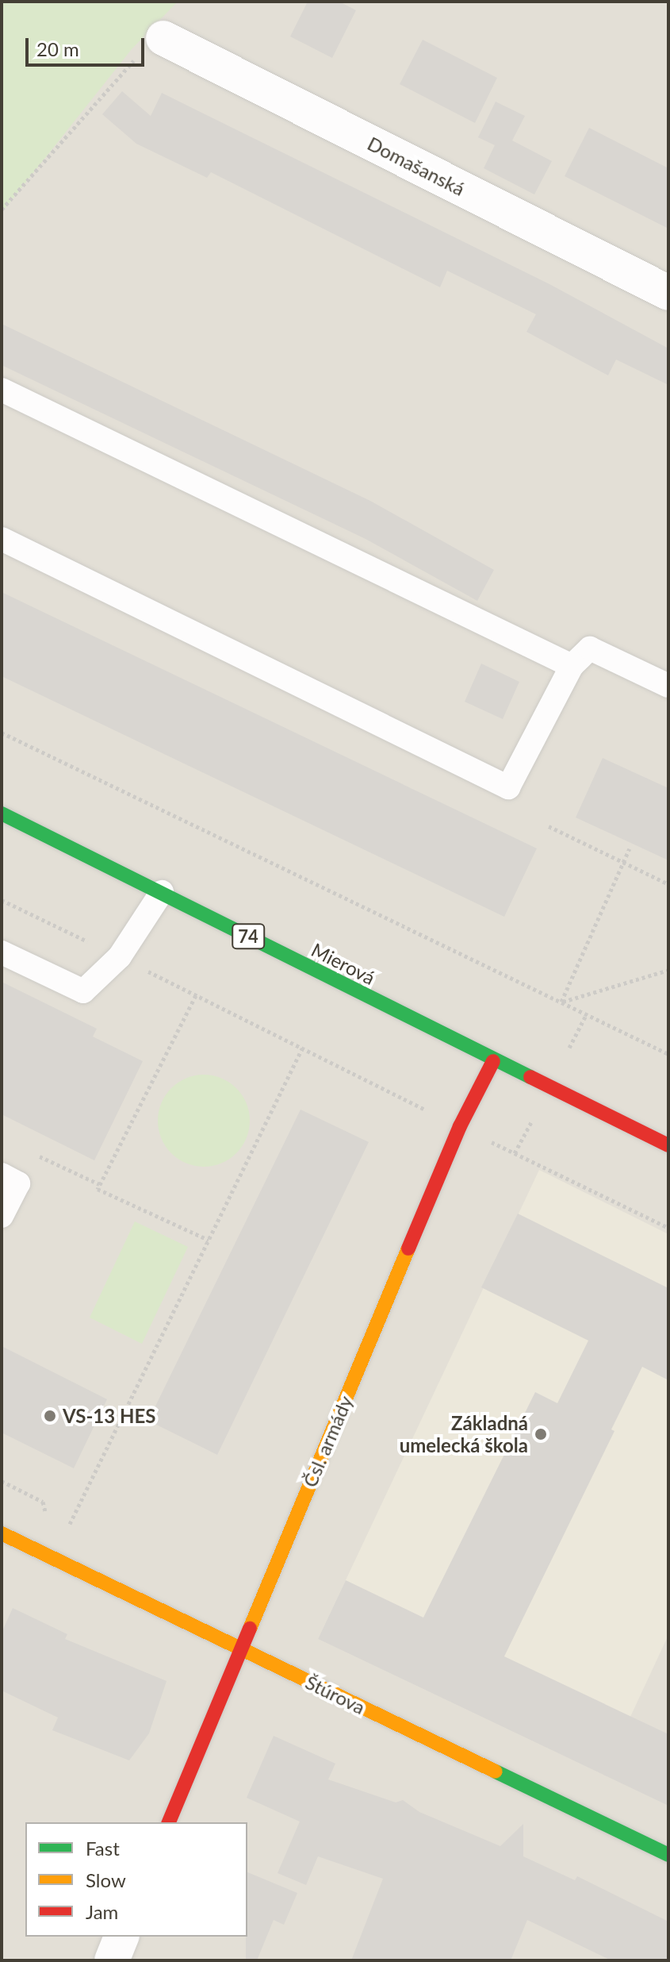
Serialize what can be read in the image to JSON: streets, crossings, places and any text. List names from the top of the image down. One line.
{"streets":{"street":["Domašanská","74","Mierová","Čsl. armády","Štúrova"]},"crossings":[["Mierová","Čsl. armády"],["Čsl. armády","Štúrova"]],"places":["VS-13 HES","Základná umelecká škola"],"legend":["Fast","Slow","Jam"],"scale_bar":"20 m"}
